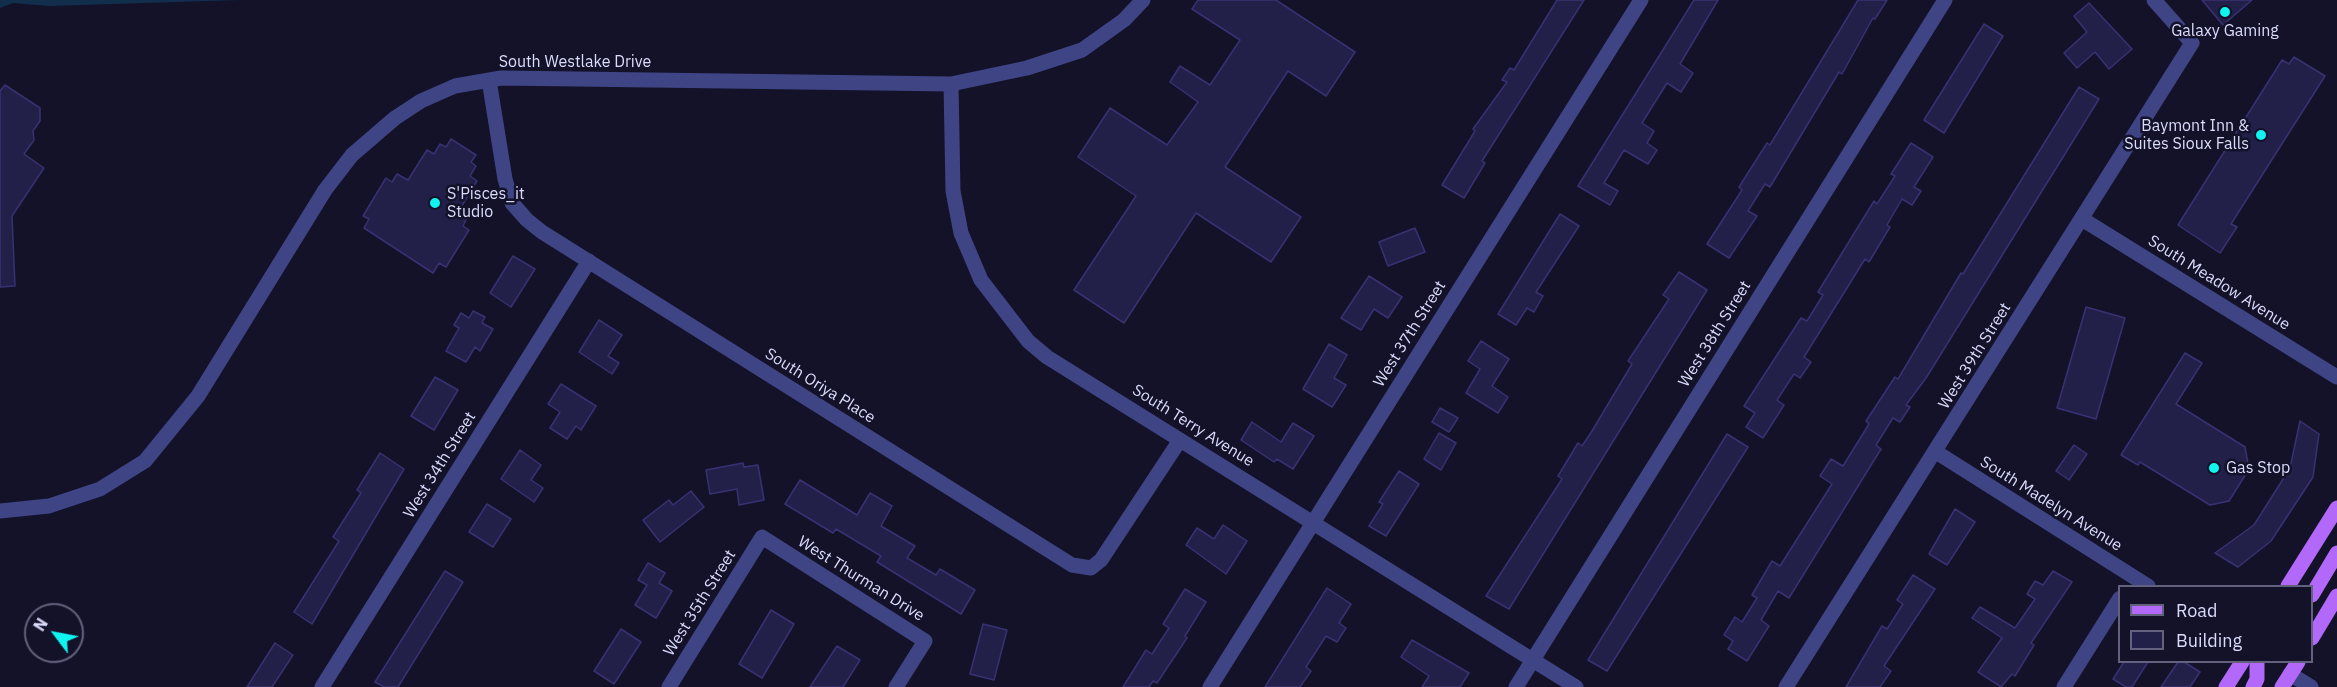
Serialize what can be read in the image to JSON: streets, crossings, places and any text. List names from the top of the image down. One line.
{"streets":{"street":["South Westlake Drive","South Meadow Avenue","West 37th Street","West 38th Street","West 39th Street","South Oriya Place","South Terry Avenue","West 34th Street","South Madelyn Avenue","West Thurman Drive","West 35th Street"]},"crossings":[["South Westlake Drive","South Oriya Place"],["South Westlake Drive","South Terry Avenue"],["South Meadow Avenue","West 39th Street"],["West 37th Street","South Terry Avenue"],["West 38th Street","South Terry Avenue"],["West 39th Street","South Madelyn Avenue"],["South Oriya Place","South Terry Avenue"],["South Oriya Place","West 34th Street"],["West Thurman Drive","West 35th Street"]],"places":["Galaxy Gaming","Baymont Inn & Suites Sioux Falls","S'Pisces_it Studio","Gas Stop"],"legend":["Road","Building"],"north":"top left"}
